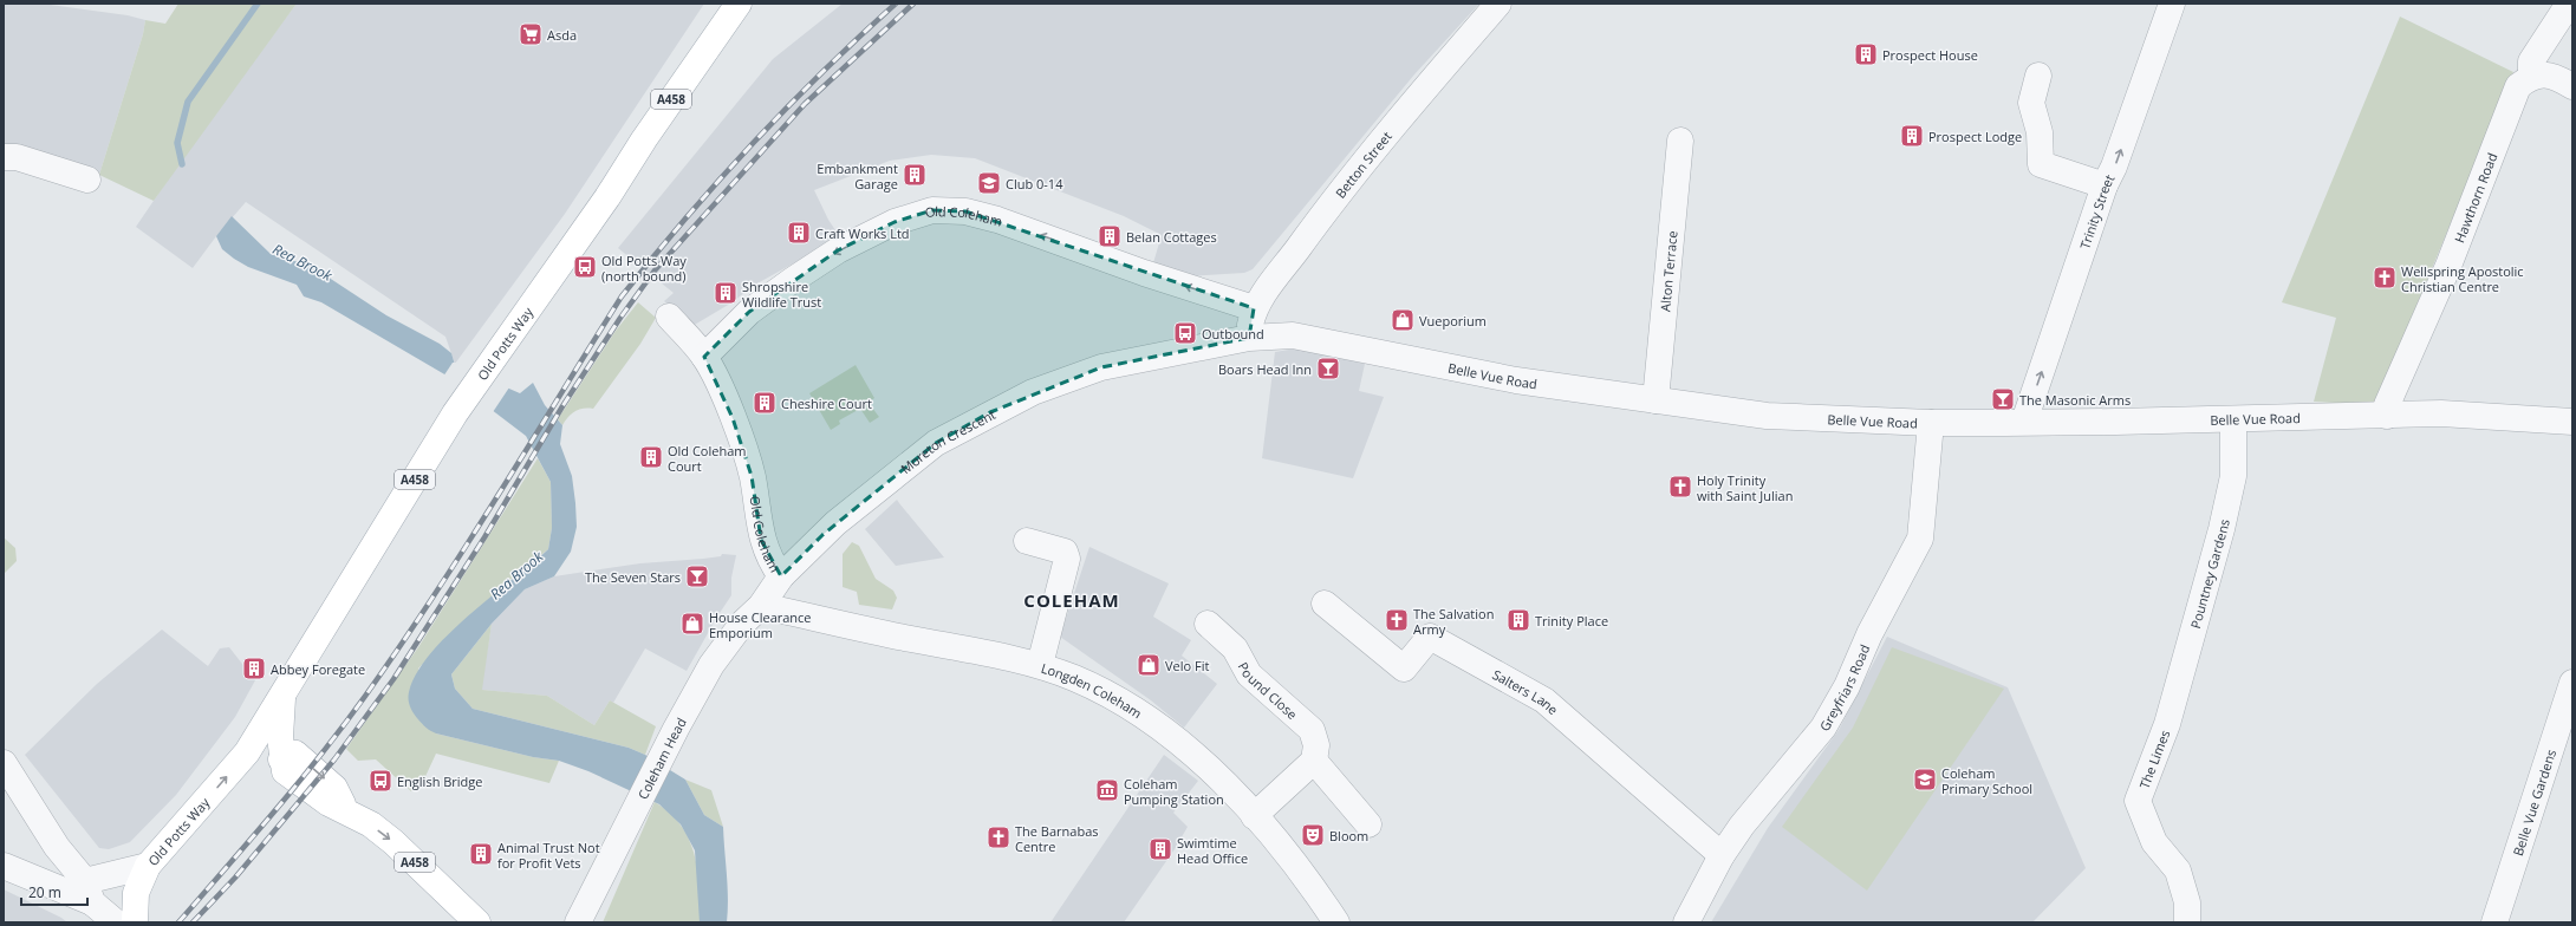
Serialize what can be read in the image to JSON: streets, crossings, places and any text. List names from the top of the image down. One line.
{"streets":{"main road":["A458","Old Potts Way"],"street":["Betton Street","Hawthorn Road","Trinity Street","Old Coleham","Alton Terrace","Belle Vue Road","Moreton Crescent","Pountney Gardens","Greyfriars Road","Pound Close","Longden Coleham","Salters Lane","Coleham Head","The Limes","Belle Vue Gardens"]},"crossings":[["A458","Old Potts Way"],["Betton Street","Old Coleham"],["Betton Street","Belle Vue Road"],["Hawthorn Road","Belle Vue Road"],["Trinity Street","Belle Vue Road"],["Old Coleham","Moreton Crescent"],["Alton Terrace","Belle Vue Road"],["Belle Vue Road","Moreton Crescent"],["Belle Vue Road","Pountney Gardens"],["Belle Vue Road","Greyfriars Road"],["Moreton Crescent","Longden Coleham"],["Moreton Crescent","Coleham Head"],["Pountney Gardens","The Limes"],["Greyfriars Road","Salters Lane"],["Longden Coleham","Coleham Head"]],"one_way":["Trinity Street","Old Coleham"],"districts":["COLEHAM"],"water":["Rea Brook"],"places":{"supermarket":["Asda"],"building":["Prospect House","Prospect Lodge","Embankment Garage","Craft Works Ltd","Belan Cottages","Shropshire Wildlife Trust","Cheshire Court","Old Coleham Court","Trinity Place","Abbey Foregate","Swimtime Head Office","Animal Trust Not for Profit Vets"],"school or university":["Club 0-14","Coleham Primary School"],"bus stop":["Old Potts Way (north bound)","Outbound","English Bridge"],"church":["Wellspring Apostolic Christian Centre","Holy Trinity with Saint Julian","The Salvation Army","The Barnabas Centre"],"shop":["Vueporium","House Clearance Emporium","Velo Fit"],"bar":["Boars Head Inn","The Masonic Arms","The Seven Stars"],"museum":["Coleham Pumping Station"],"theatre":["Bloom"]},"scale_bar":"20 m"}
